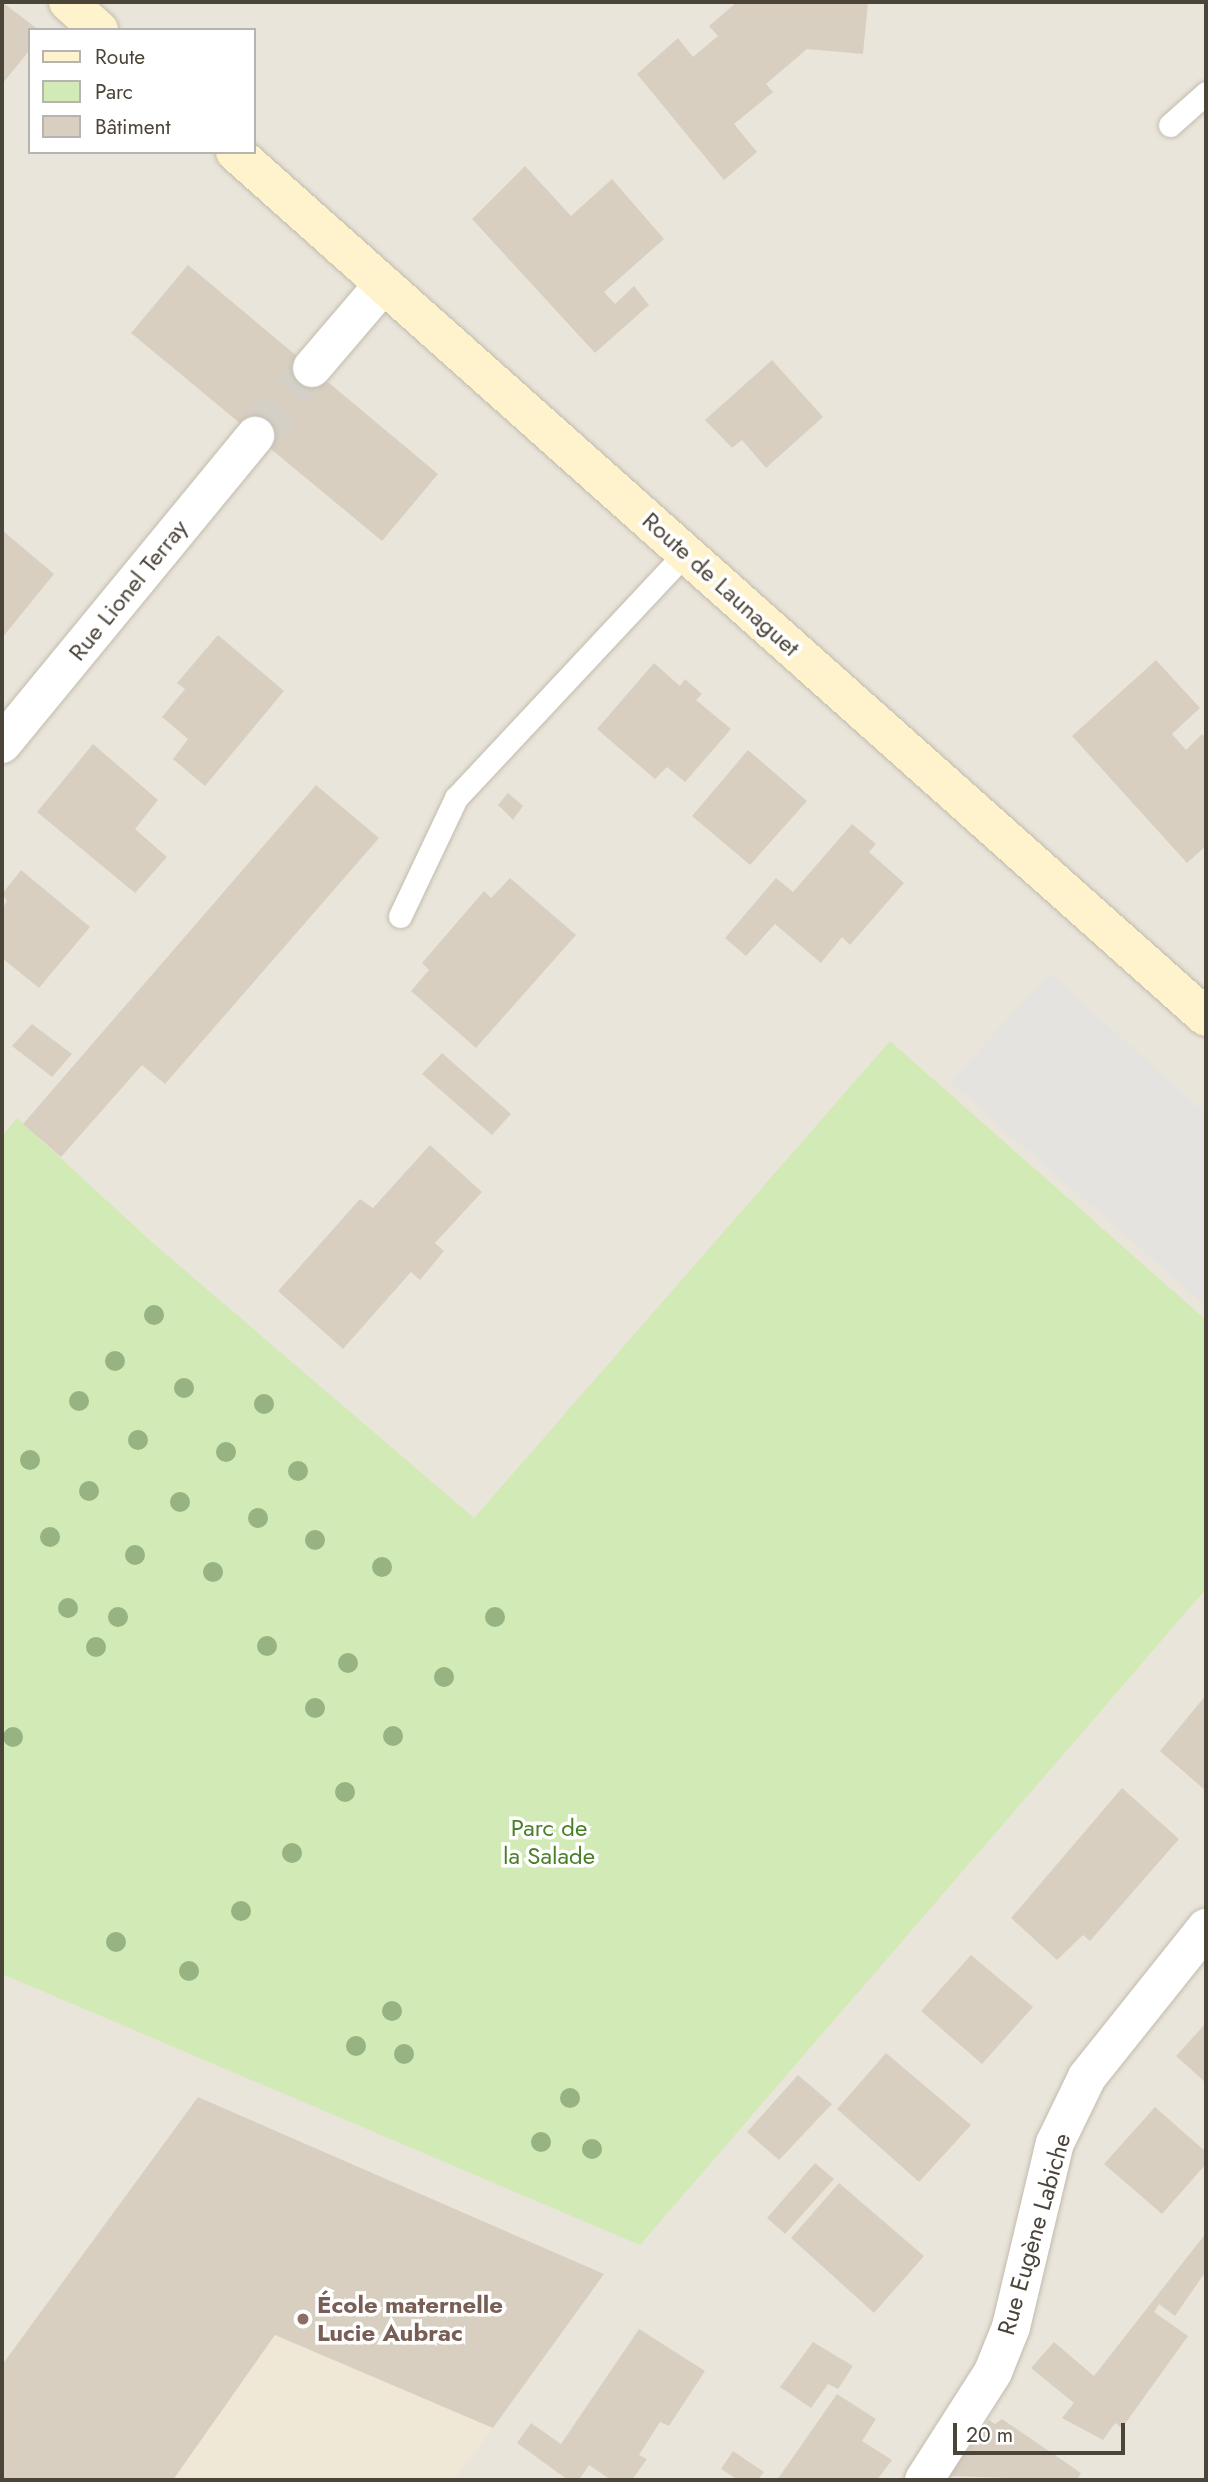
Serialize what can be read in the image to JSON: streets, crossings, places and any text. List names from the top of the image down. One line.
{"streets":{"main road":["Route de Launaguet"],"street":["Rue Lionel Terray","Rue Eugène Labiche"]},"parks":["Parc de la Salade"],"places":["École maternelle Lucie Aubrac"],"legend":["Route","Parc","Bâtiment"],"scale_bar":"20 m"}
